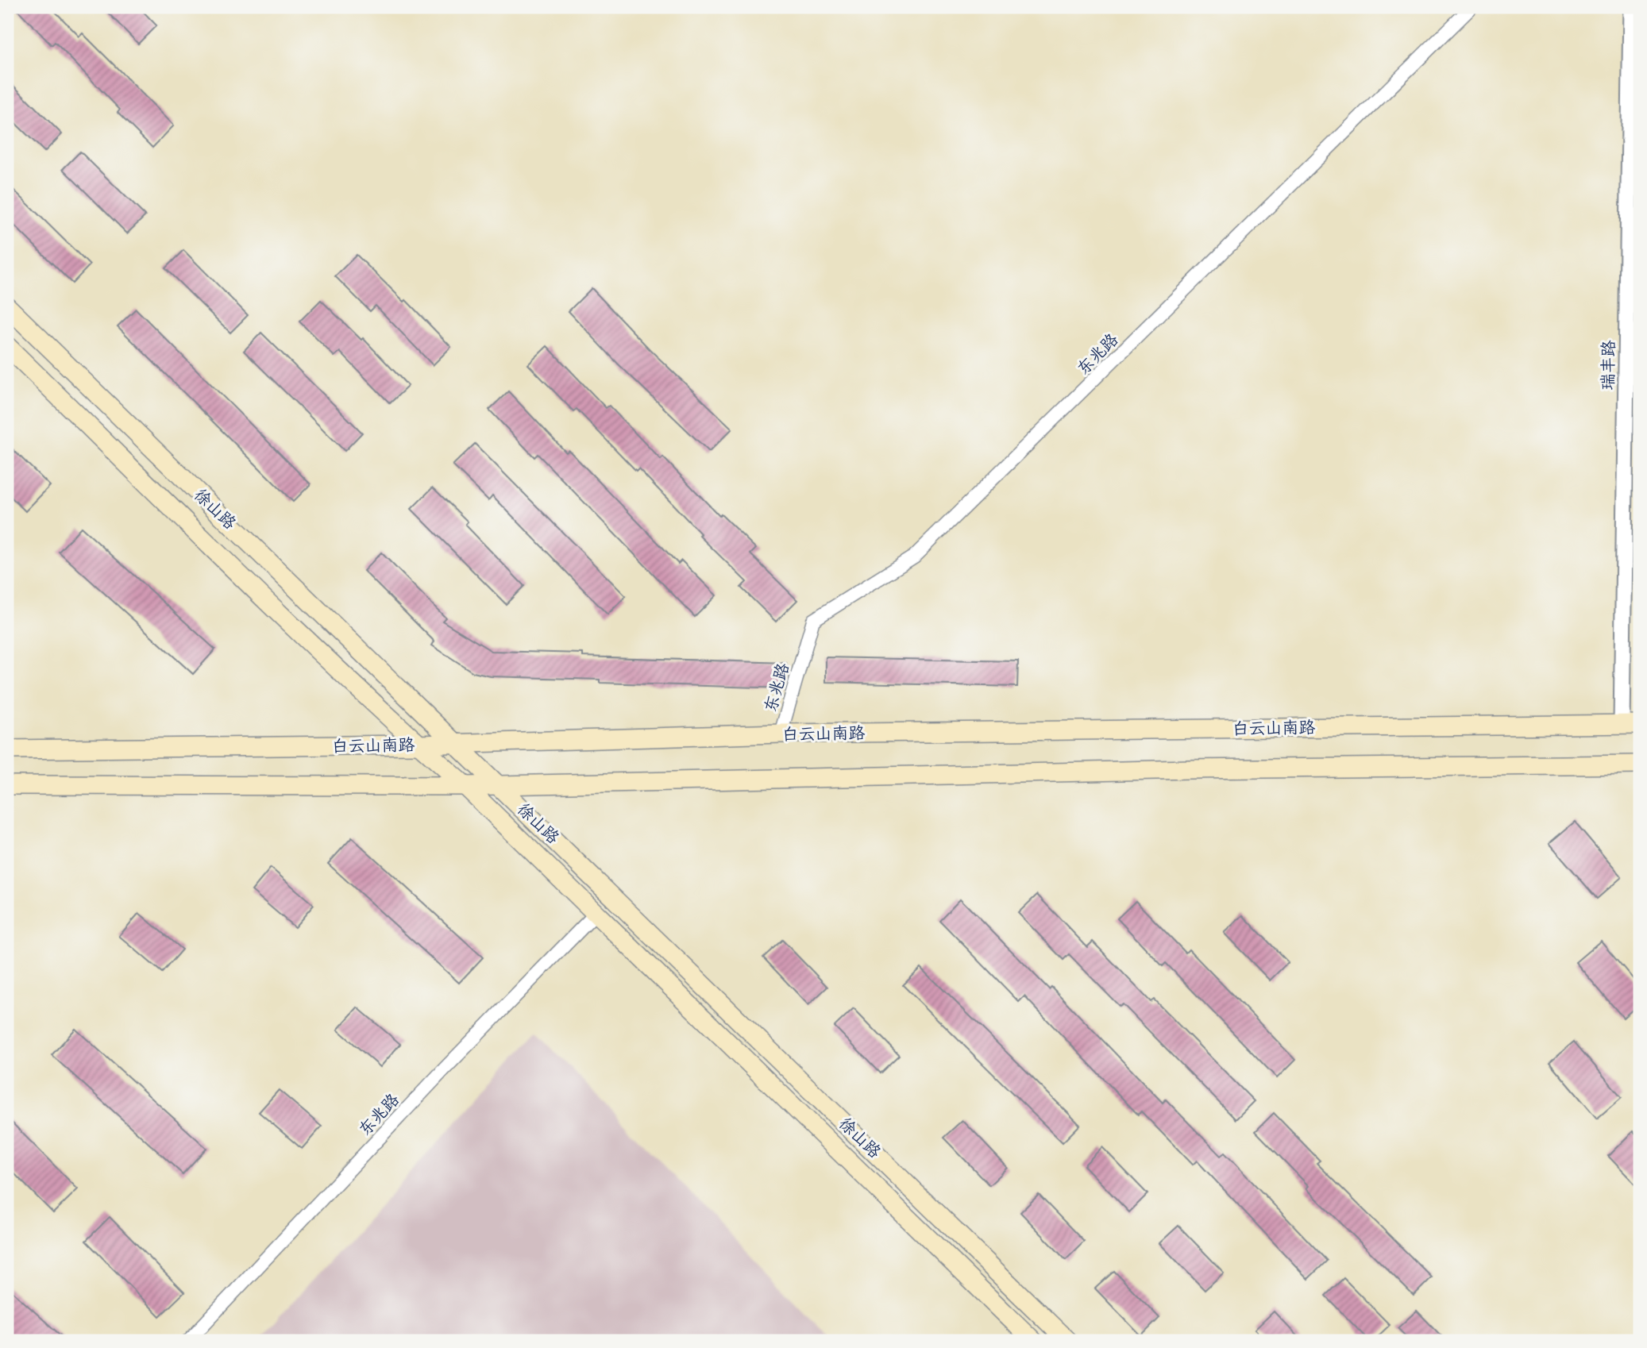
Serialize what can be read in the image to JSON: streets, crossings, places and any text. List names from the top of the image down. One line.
{"streets":{"main road":["徐山路","白云山南路"],"street":["东兆路","瑞丰路"]},"crossings":[["东兆路","徐山路"],["东兆路","白云山南路"],["瑞丰路","白云山南路"],["徐山路","白云山南路"]]}
